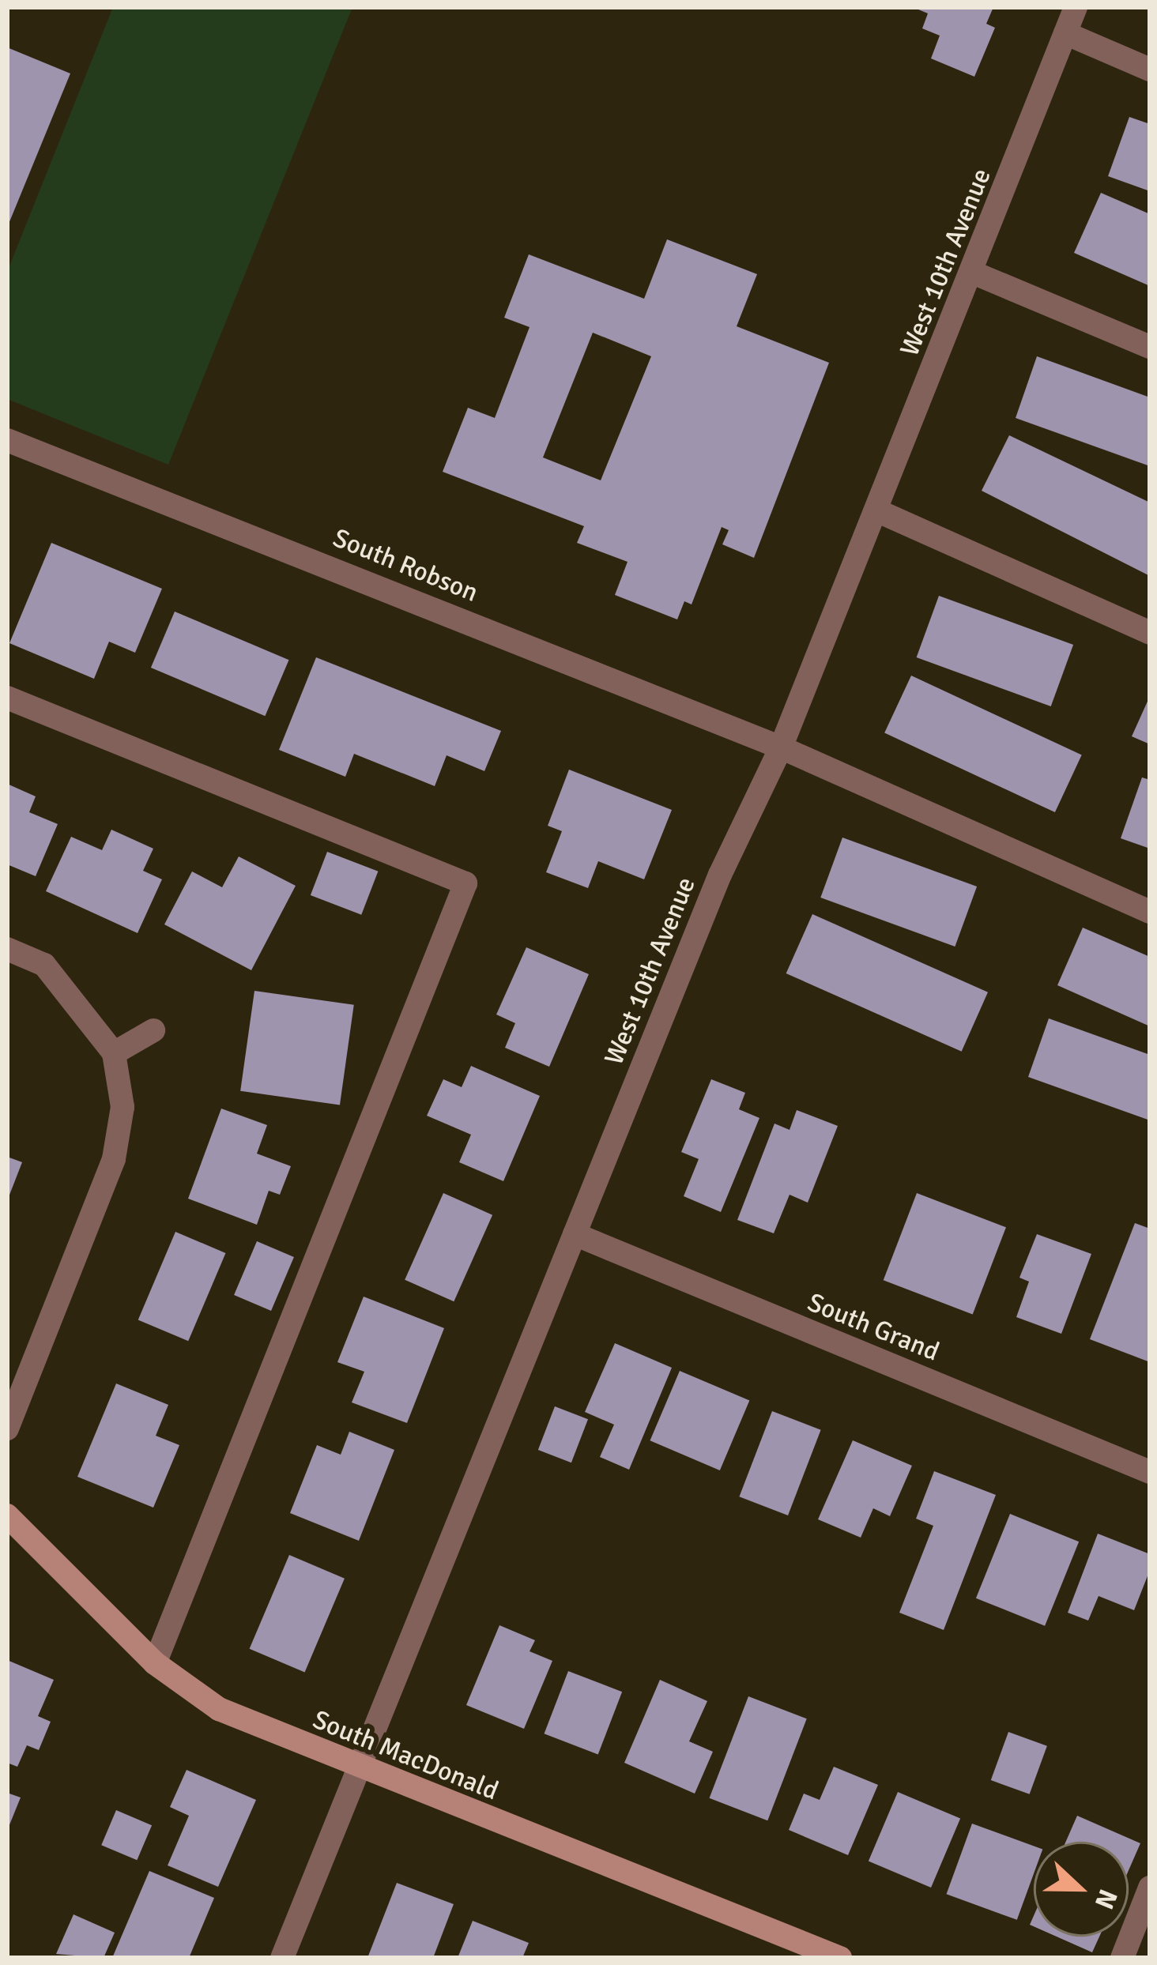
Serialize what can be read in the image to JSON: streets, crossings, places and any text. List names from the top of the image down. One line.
{"streets":{"street":["West 10th Avenue","South Robson","South Grand","South MacDonald"]},"crossings":[["West 10th Avenue","South Robson"],["West 10th Avenue","South Grand"],["West 10th Avenue","South MacDonald"]],"north":"right"}
